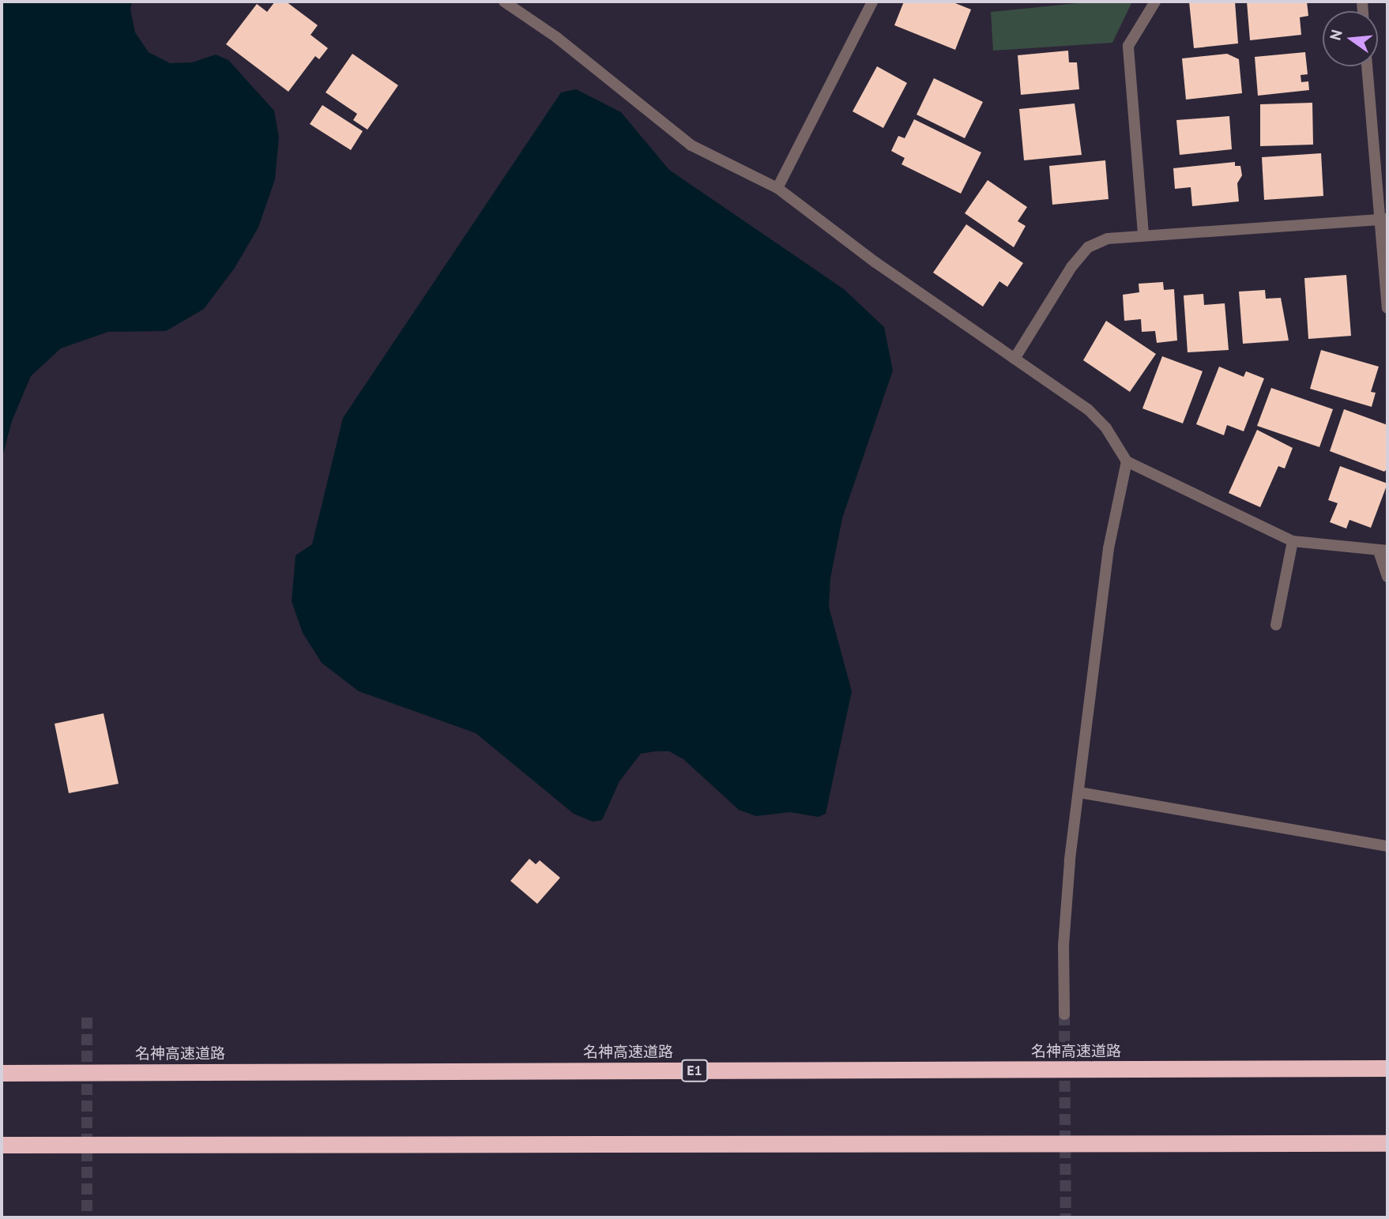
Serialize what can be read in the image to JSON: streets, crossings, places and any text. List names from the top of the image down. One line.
{"streets":{"highway":["名神高速道路","E1"]},"north":"left"}
